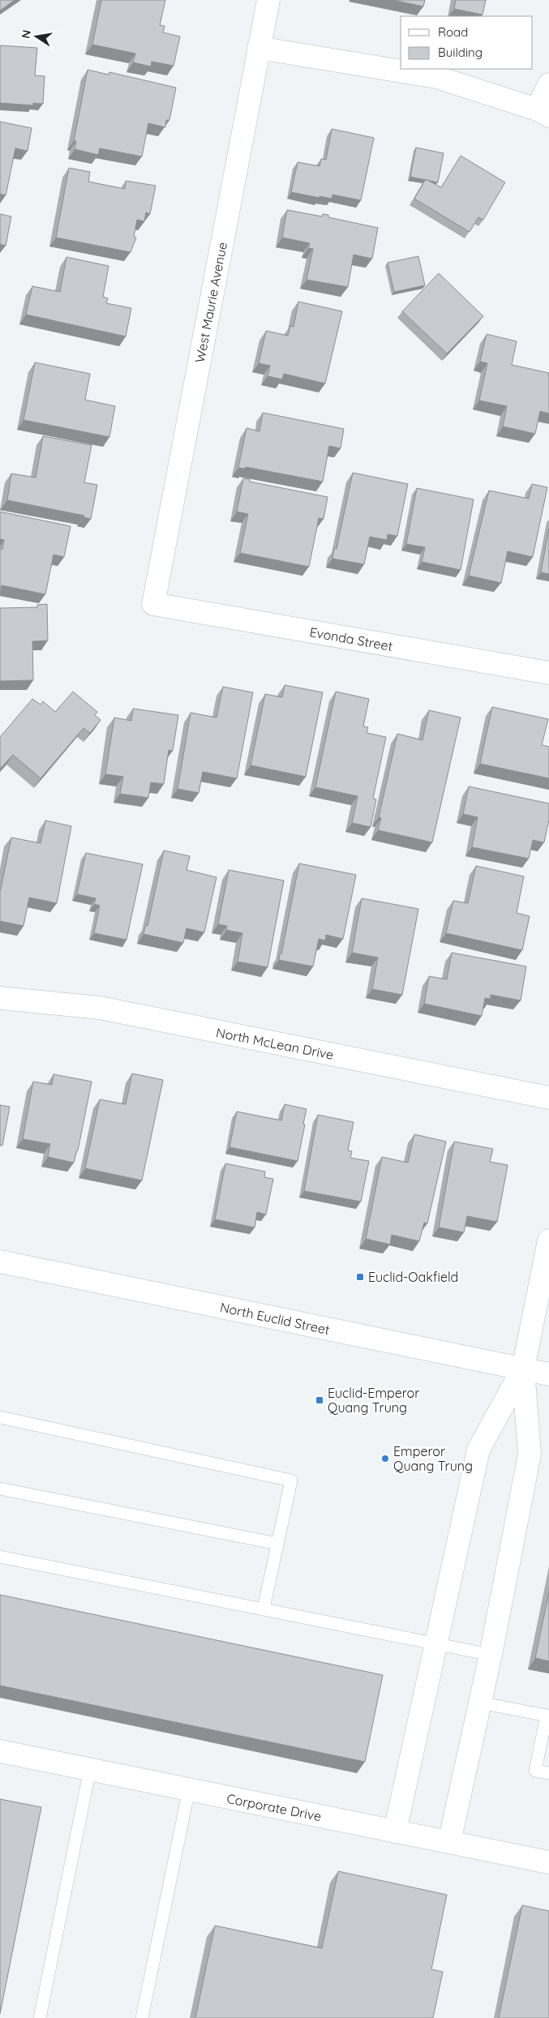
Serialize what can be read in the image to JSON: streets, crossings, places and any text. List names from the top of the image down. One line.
{"streets":{"street":["West Maurie Avenue","Evonda Street","North McLean Drive","North Euclid Street","Corporate Drive"]},"crossings":[["West Maurie Avenue","Evonda Street"]],"places":{"transit":["Euclid-Oakfield","Euclid-Emperor Quang Trung"],"other":["Emperor Quang Trung"]},"legend":["Road","Building"],"north":"left"}
